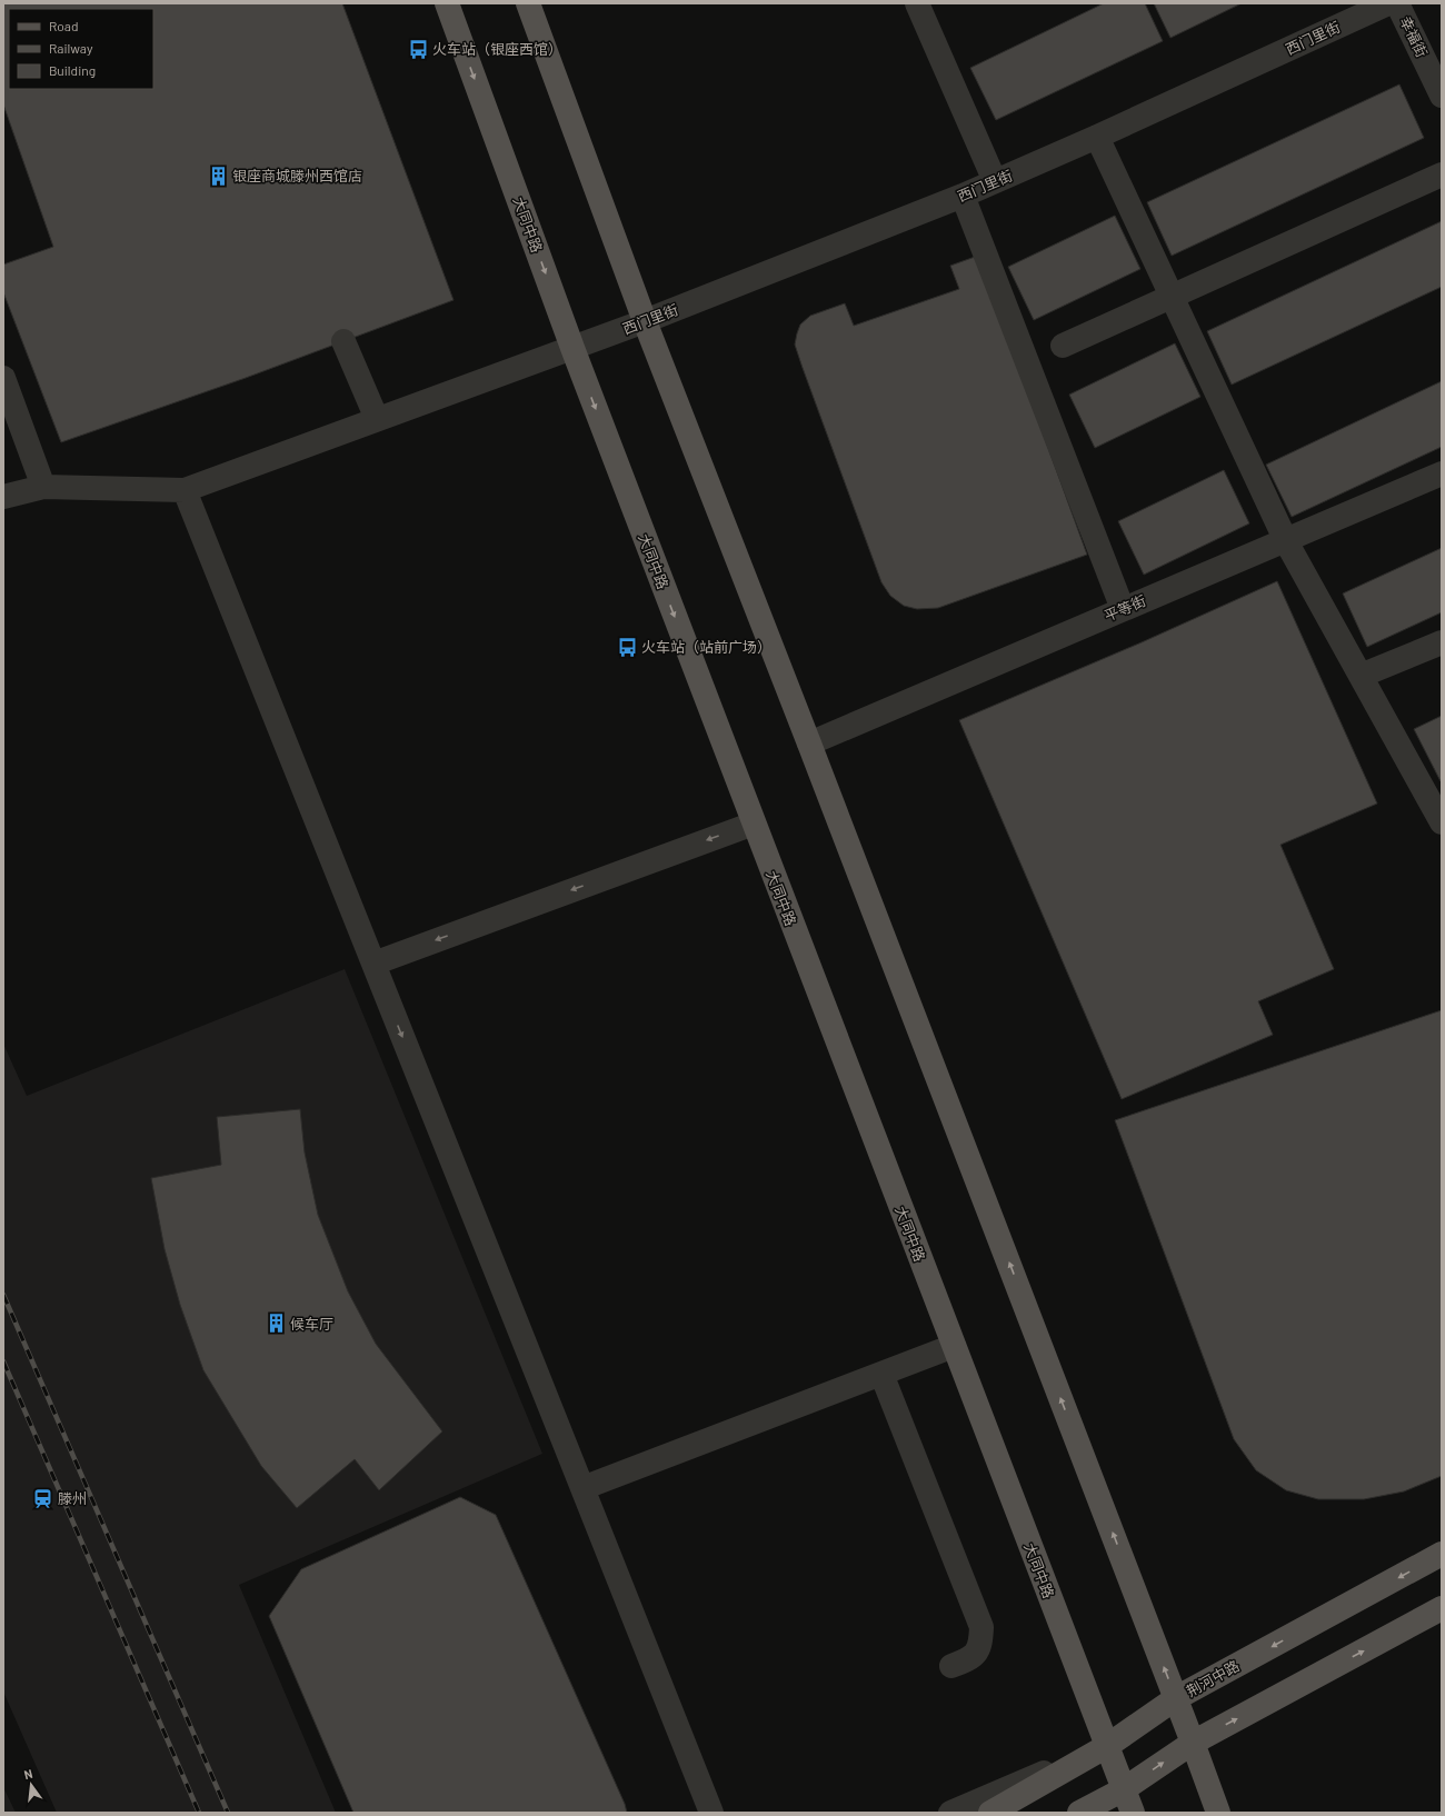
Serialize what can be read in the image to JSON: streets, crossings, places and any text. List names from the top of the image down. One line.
{"streets":{"main road":["大同中路","荆河中路"],"street":["幸福街","西门里街","平等街"]},"crossings":[["西门里街","大同中路"],["大同中路","荆河中路"]],"places":{"bus stop":["火车站（银座西馆）","火车站（站前广场）"],"building":["银座商城滕州西馆店","候车厅"],"station":["滕州"]},"legend":["Road","Railway","Building"],"north":"top"}
